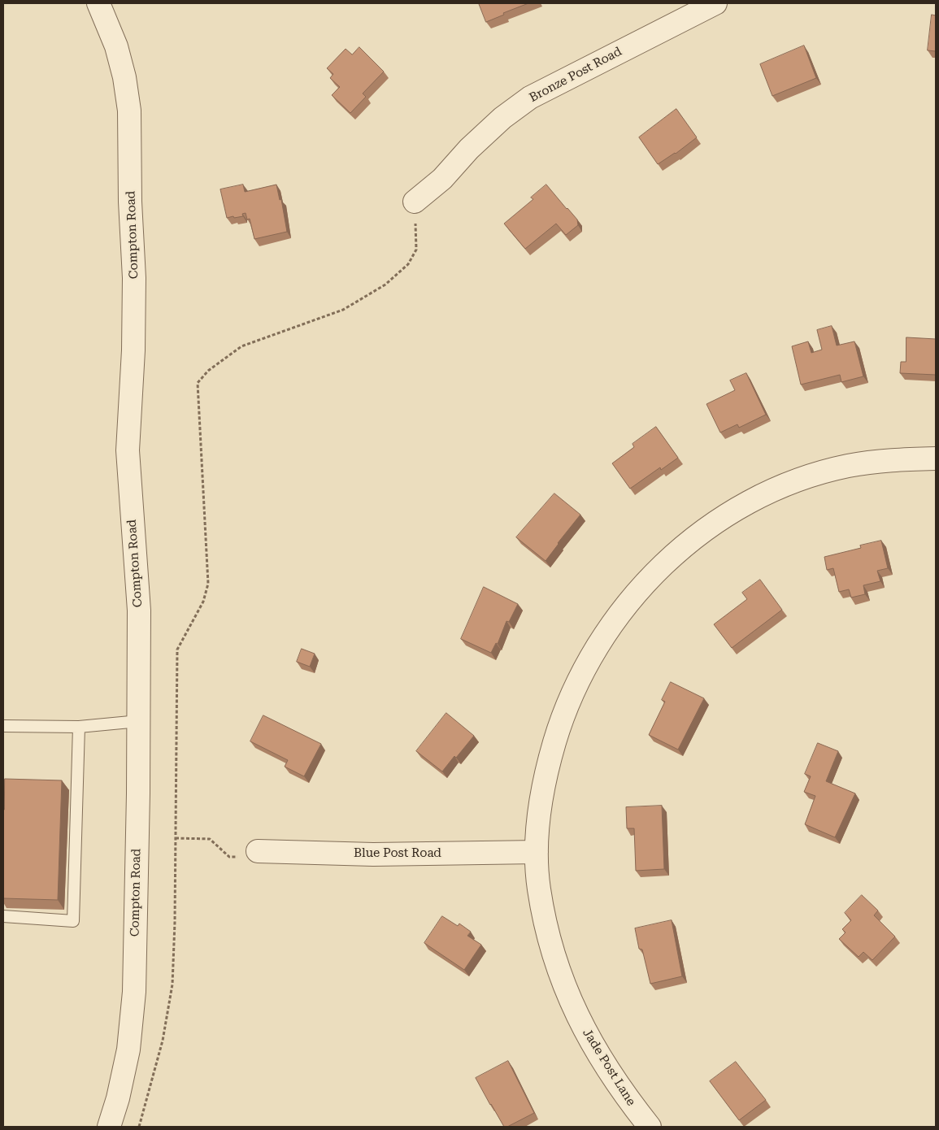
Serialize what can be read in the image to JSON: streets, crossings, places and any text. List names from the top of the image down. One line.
{"streets":{"street":["Bronze Post Road","Compton Road","Blue Post Road","Jade Post Lane"]},"crossings":[["Blue Post Road","Jade Post Lane"]]}
